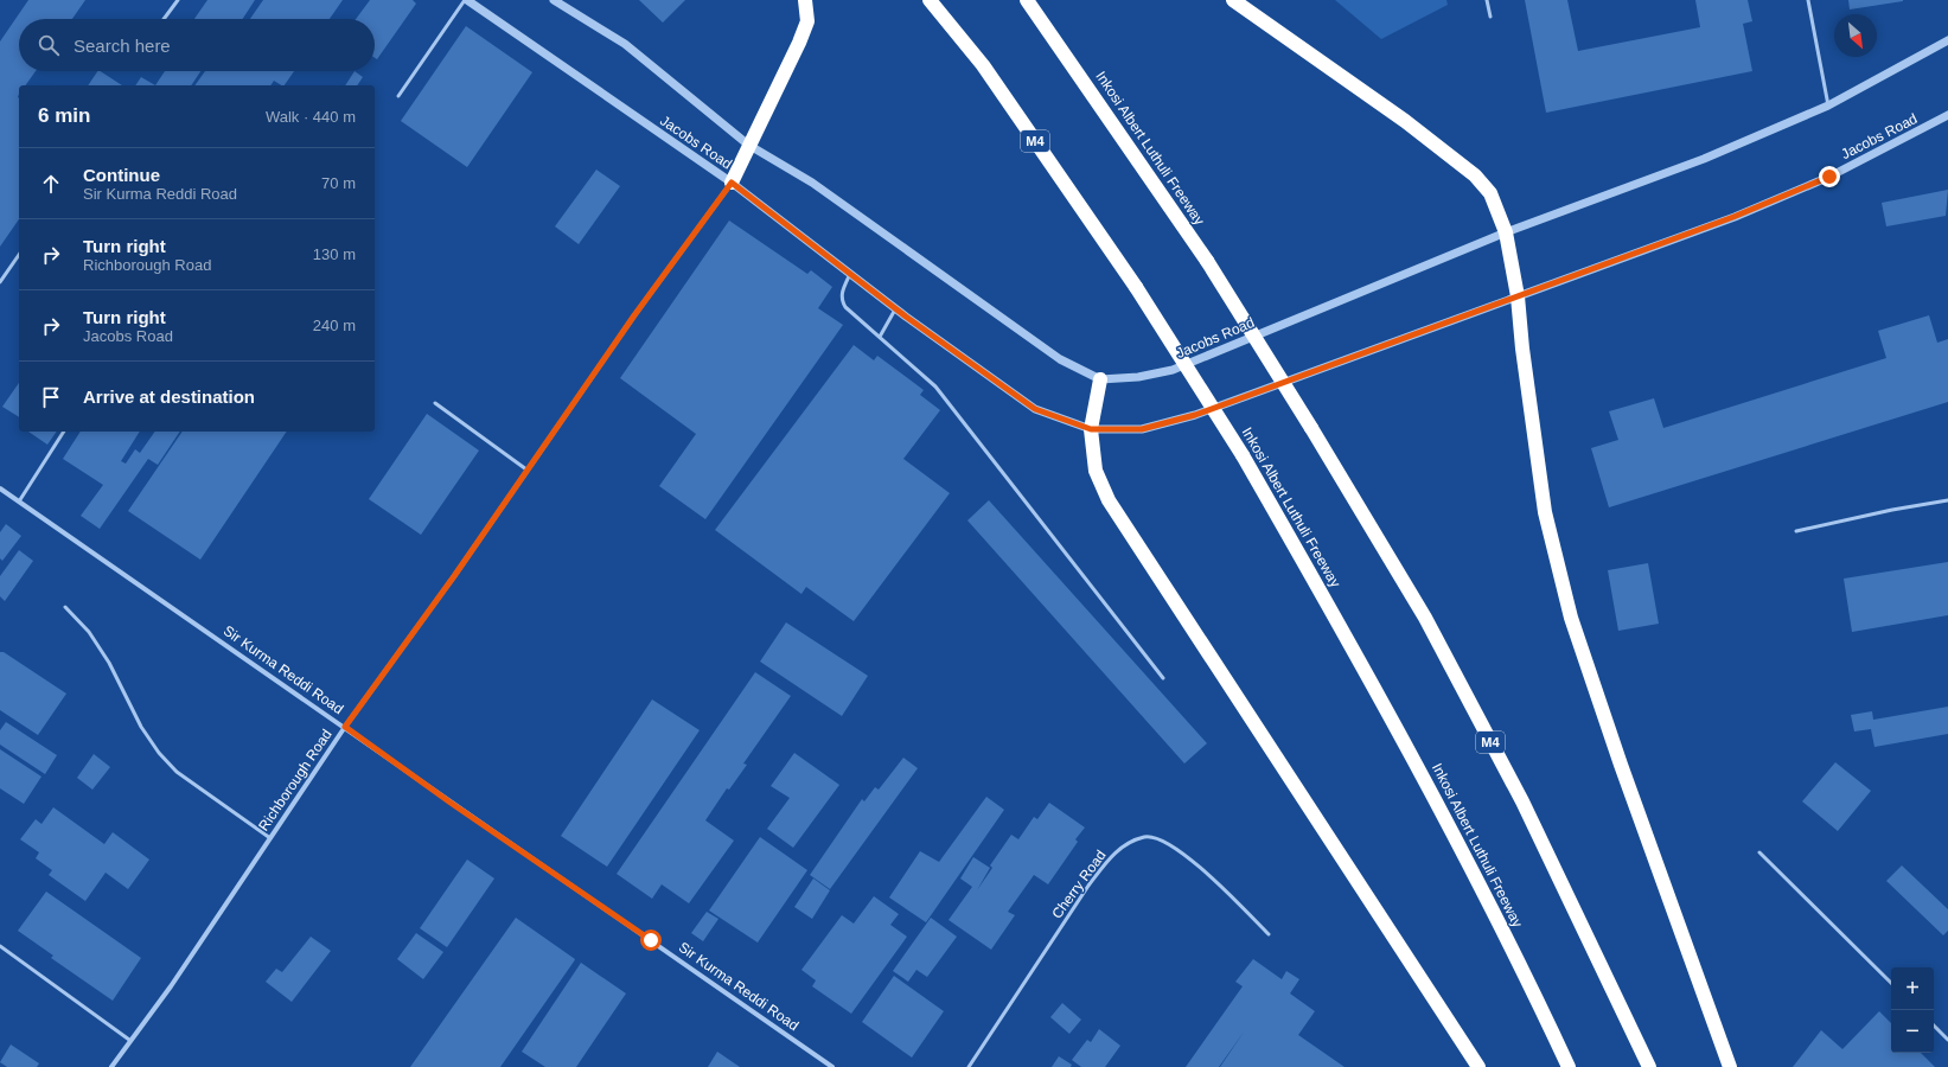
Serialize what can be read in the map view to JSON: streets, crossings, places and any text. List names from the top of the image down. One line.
{"streets":{"highway":["M4","Inkosi Albert Luthuli Freeway"],"street":["Jacobs Road","Sir Kurma Reddi Road","Richborough Road"],"lane":["Cherry Road"]},"crossings":[["Jacobs Road","Richborough Road"],["Sir Kurma Reddi Road","Richborough Road"]],"north":"bottom right","page":{"search":"Search here","heading":["6 min","Walk · 440 m"],"list":[["Continue","Sir Kurma Reddi Road","70 m"],["Turn right","Richborough Road","130 m"],["Turn right","Jacobs Road","240 m"],"Arrive at destination"],"map_buttons":["+","−"]}}
